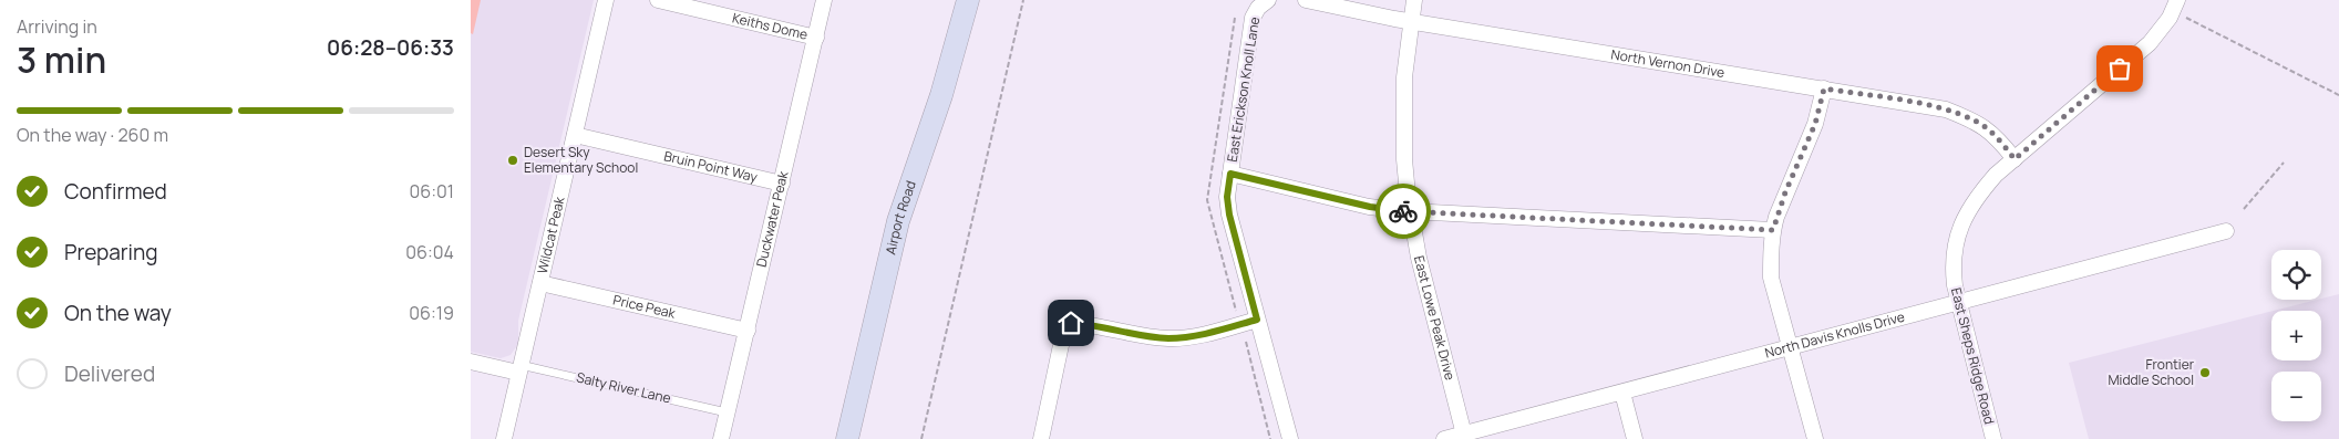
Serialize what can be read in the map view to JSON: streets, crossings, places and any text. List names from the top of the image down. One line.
{"streets":{"street":["Keiths Dome","North Vernon Drive","East Erickson Knoll Lane","Bruin Point Way","Airport Road","Duckwater Peak","Wildcat Peak","Price Peak","East Lowe Peak Drive","North Davis Knolls Drive","East Sheps Ridge Road"],"lane":["Salty River Lane"]},"crossings":[["Keiths Dome","Duckwater Peak"],["North Vernon Drive","East Lowe Peak Drive"],["North Vernon Drive","East Sheps Ridge Road"],["Bruin Point Way","Duckwater Peak"],["Bruin Point Way","Wildcat Peak"],["Duckwater Peak","Price Peak"],["Duckwater Peak","Salty River Lane"],["Wildcat Peak","Price Peak"],["Wildcat Peak","Salty River Lane"],["East Lowe Peak Drive","North Davis Knolls Drive"],["North Davis Knolls Drive","East Sheps Ridge Road"]],"places":["Desert Sky Elementary School","Frontier Middle School"],"page":{"heading":["3 min","Arriving in","06:28–06:33"],"bar":"On the way · 260 m","list":[["Confirmed","06:01"],["Preparing","06:04"],["On the way","06:19"],"Delivered"],"map_buttons":["+","−"]}}
